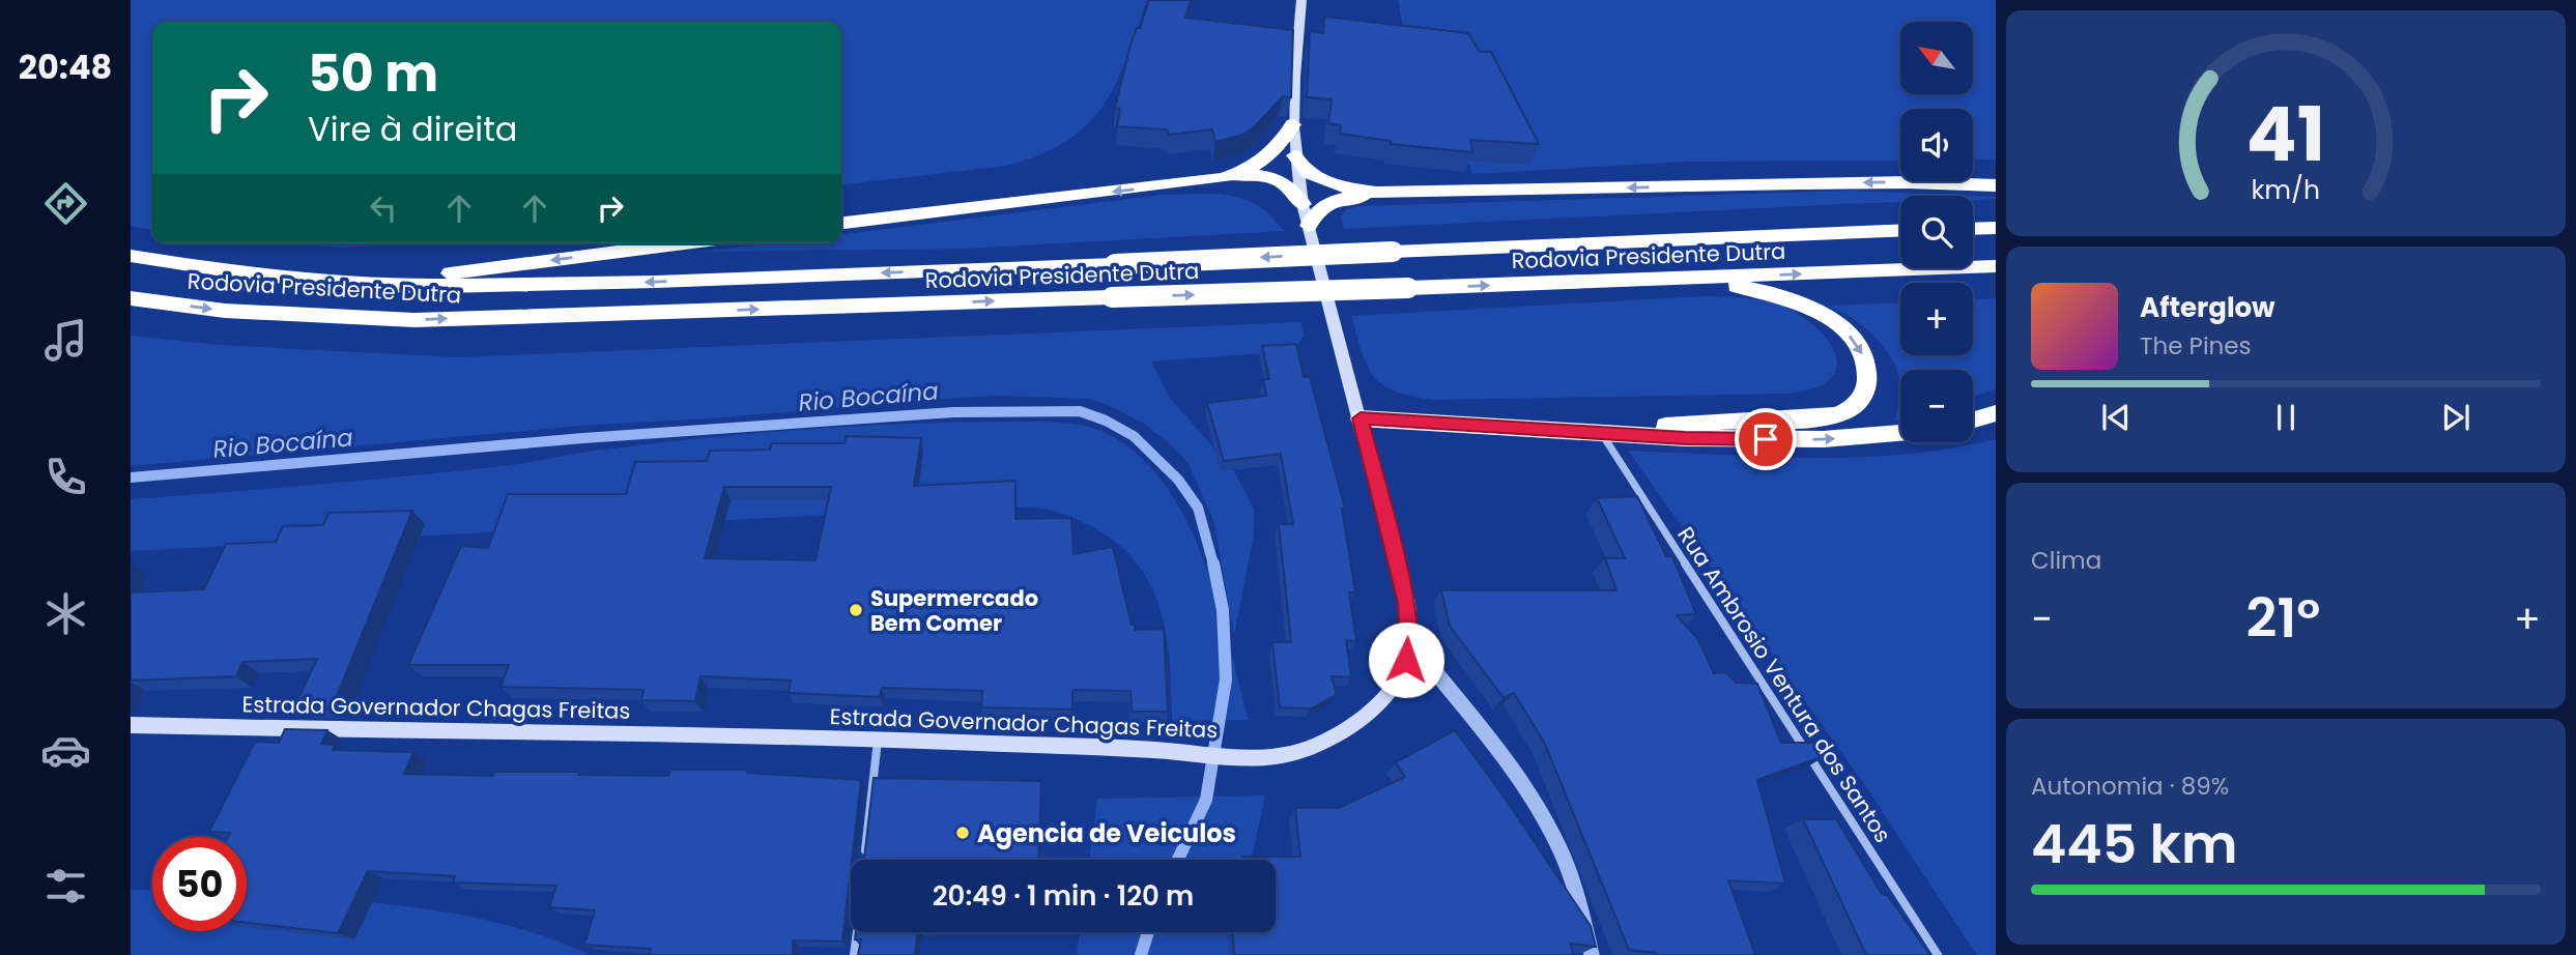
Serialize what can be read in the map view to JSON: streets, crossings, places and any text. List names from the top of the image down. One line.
{"streets":{"highway":["Rodovia Presidente Dutra"],"main road":["Estrada Governador Chagas Freitas"],"street":["Rua Ambrosio Ventura dos Santos"]},"water":["Rio Bocaína"],"places":["Supermercado Bem Comer","Agencia de Veiculos"],"north":"top left","page":{"tabs":"20:48","map_buttons":["+","−"],"turn":["50 m","Vire à direita"],"song":["Afterglow","The Pines"],"tile":["Clima",["Autonomia · 89%","445 km"]],"heat":["−","21°","+"],"limit":"50","trip":"20:49 · 1 min · 120 m","gauge":["41","km/h"]}}
